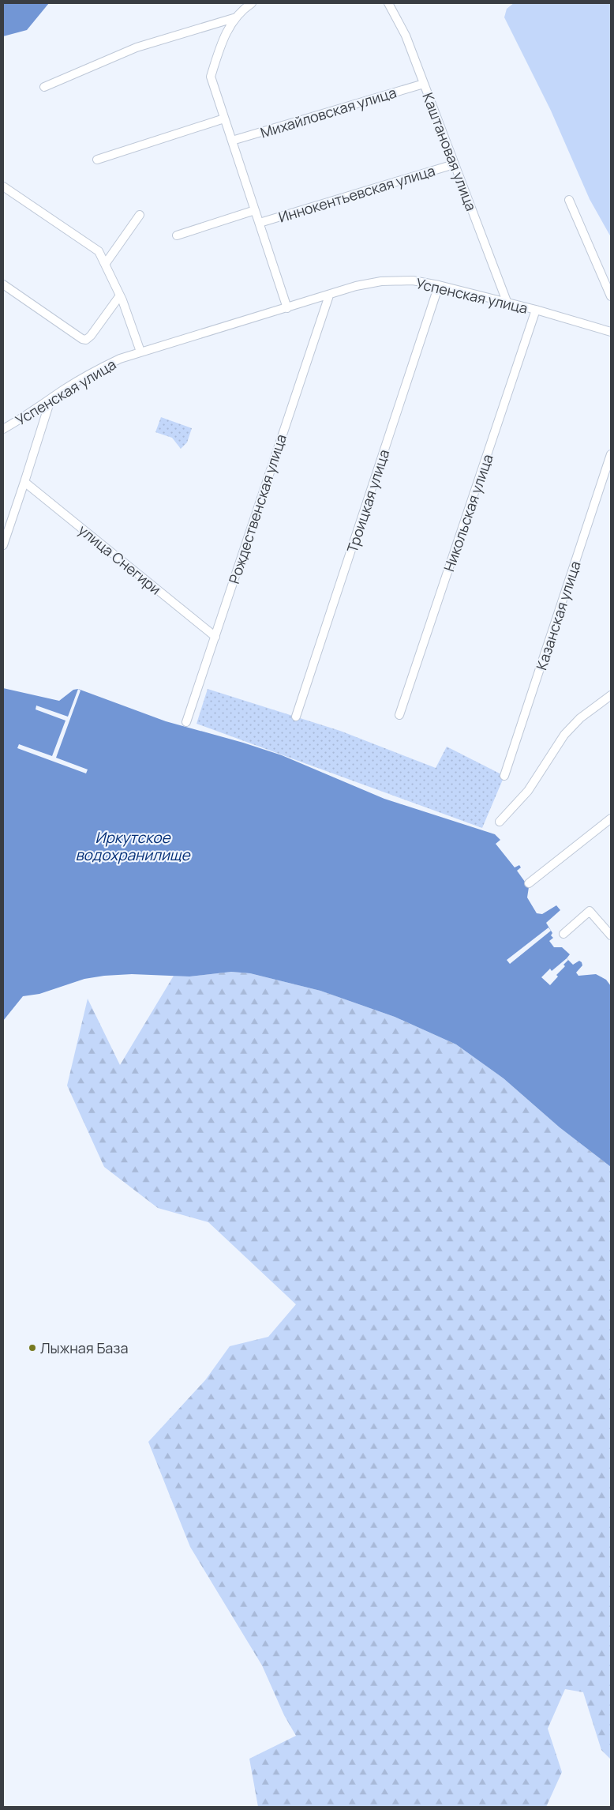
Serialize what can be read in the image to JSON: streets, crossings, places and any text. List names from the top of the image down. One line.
{"streets":{"street":["Михайловская улица","Каштановая улица","Иннокентьевская улица","Успенская улица","Троицкая улица","Рождественская улица","Никольская улица","улица Снегири","Казанская улица"]},"crossings":[["Михайловская улица","Каштановая улица"],["Каштановая улица","Иннокентьевская улица"],["Каштановая улица","Успенская улица"],["Успенская улица","Троицкая улица"],["Успенская улица","Рождественская улица"],["Успенская улица","Никольская улица"],["Рождественская улица","улица Снегири"]],"water":["Иркутское водохранилище"],"places":["Лыжная База"]}
